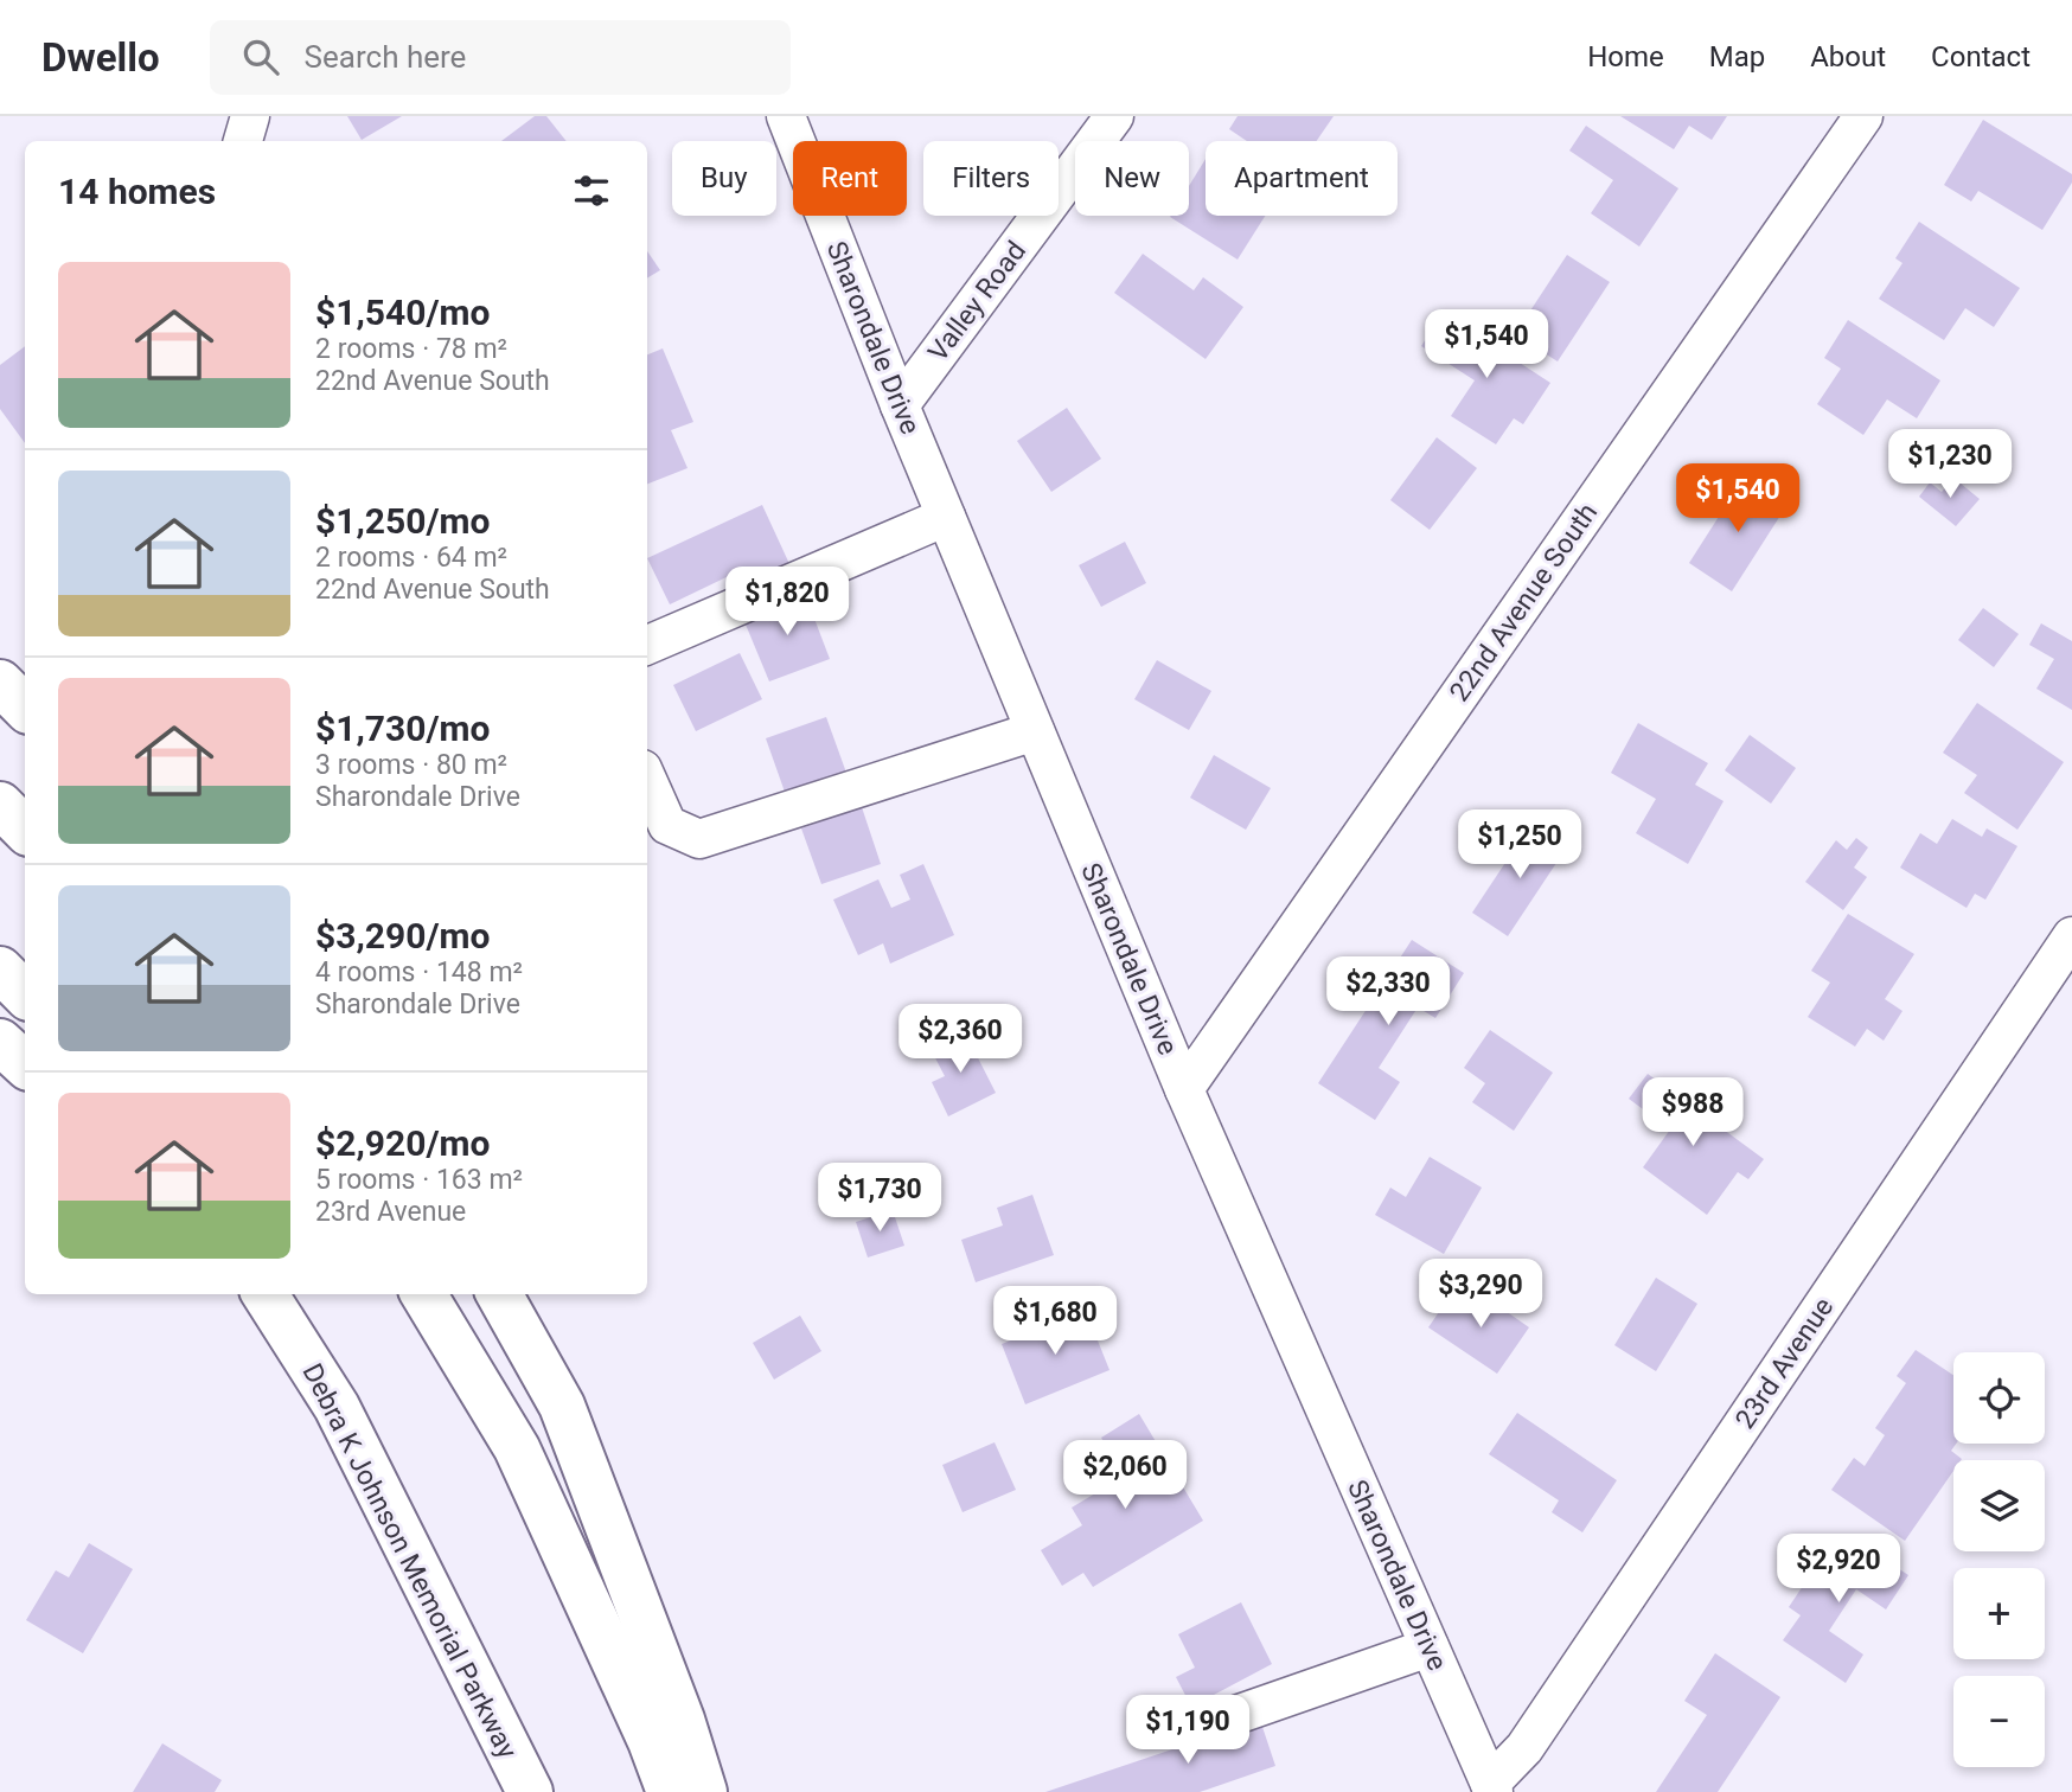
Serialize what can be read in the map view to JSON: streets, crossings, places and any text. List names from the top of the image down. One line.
{"streets":{"highway":["Debra K Johnson Memorial Parkway"],"street":["Valley Road","Sharondale Drive","22nd Avenue South","23rd Avenue"]},"crossings":[["Valley Road","Sharondale Drive"],["Sharondale Drive","22nd Avenue South"],["Sharondale Drive","23rd Avenue"]],"page":{"header":"Dwello","search":"Search here","nav":["Home","Map","About","Contact"],"chip":["Buy","Rent","Filters","New","Apartment"],"heading":"14 homes","list":[{"name":"$1,540/mo","note":"2 rooms · 78 m² · 22nd Avenue South"},{"name":"$1,250/mo","note":"2 rooms · 64 m² · 22nd Avenue South"},{"name":"$1,730/mo","note":"3 rooms · 80 m² · Sharondale Drive"},{"name":"$3,290/mo","note":"4 rooms · 148 m² · Sharondale Drive"},{"name":"$2,920/mo","note":"5 rooms · 163 m² · 23rd Avenue"}],"price":["$1,540","$1,230","$1,540","$1,820","$1,250","$2,330","$2,360","$988","$1,730","$3,290","$1,680","$2,060","$2,920","$1,190"],"map_buttons":["+","−"]}}
